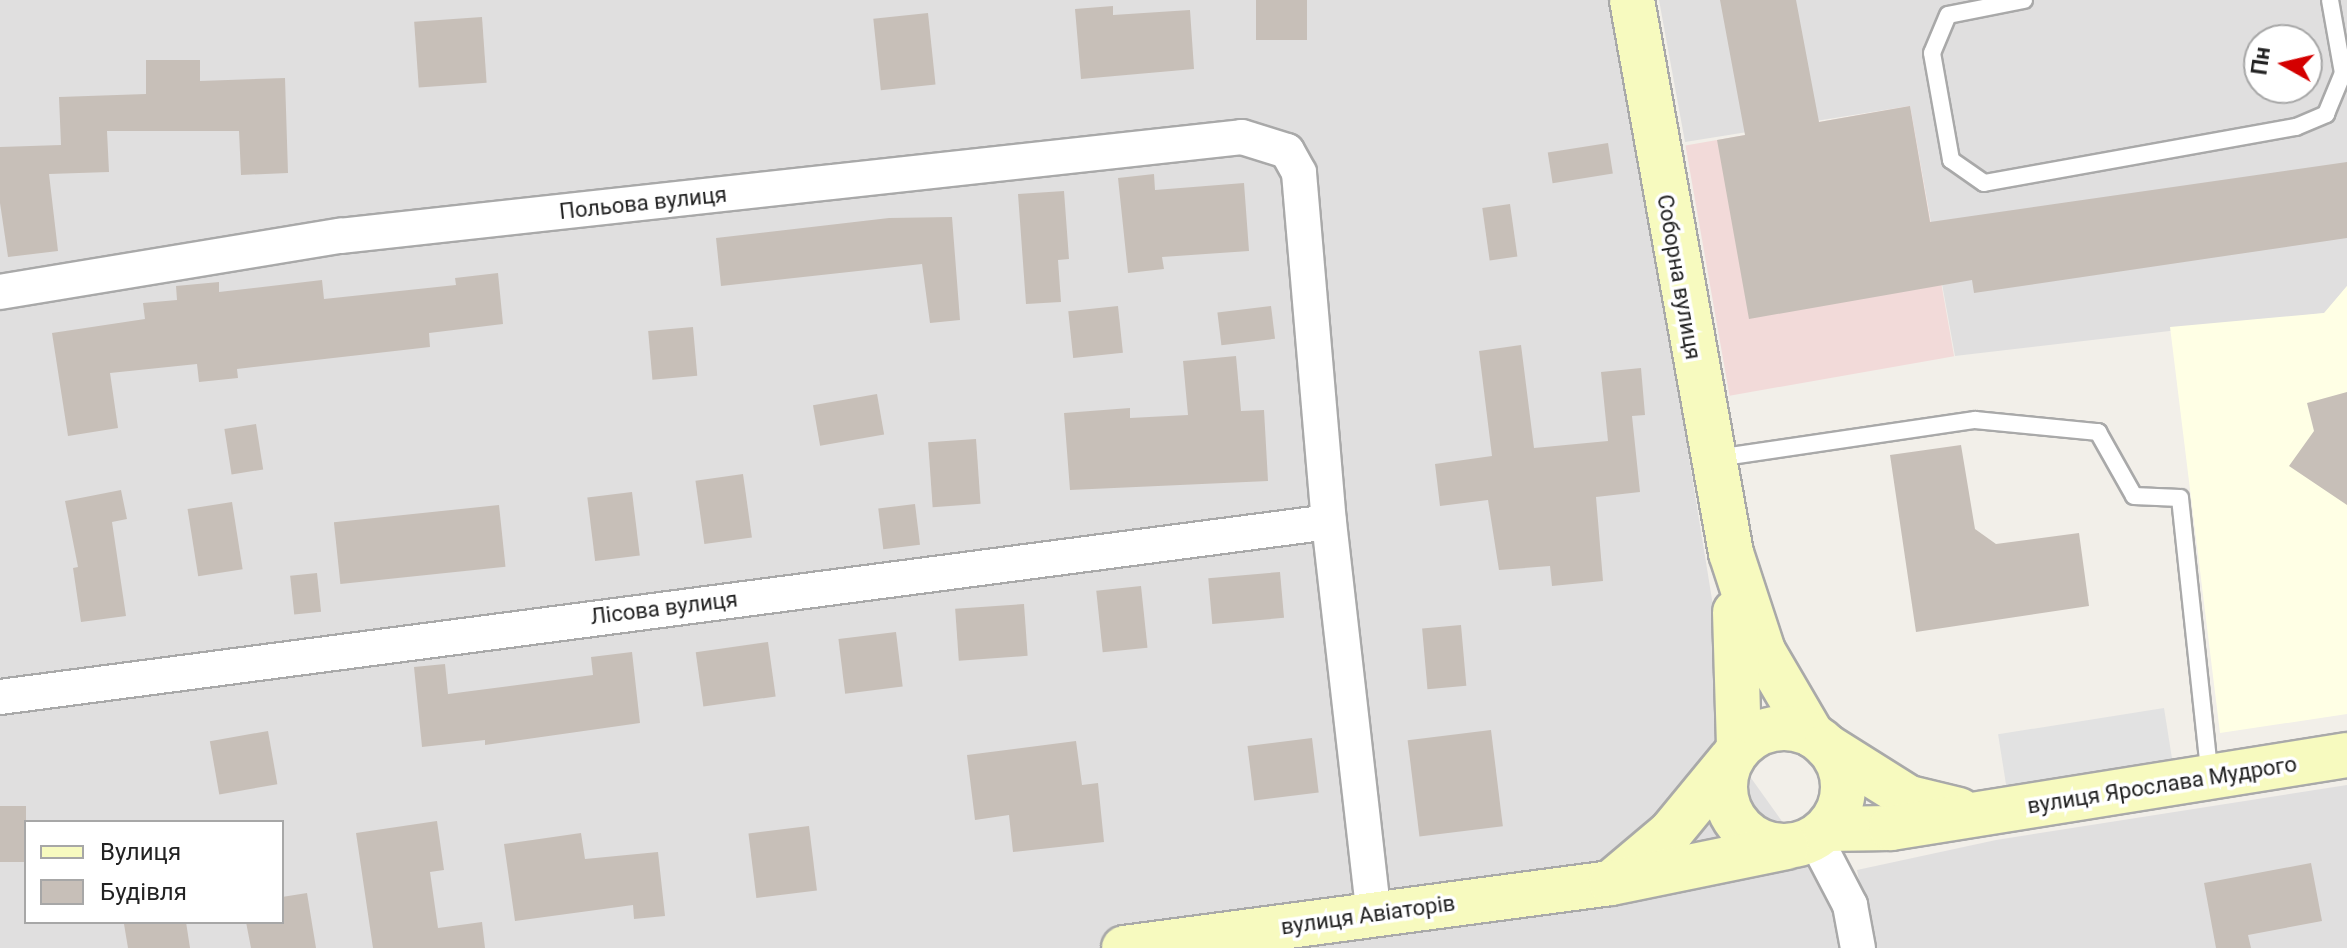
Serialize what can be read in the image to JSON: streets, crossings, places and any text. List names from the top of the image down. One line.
{"streets":{"main road":["Соборна вулиця","вулиця Ярослава Мудрого","вулиця Авіаторів"],"street":["Польова вулиця","Лісова вулиця"]},"crossings":[["Польова вулиця","Лісова вулиця"],["Соборна вулиця","вулиця Ярослава Мудрого"],["Соборна вулиця","вулиця Авіаторів"],["вулиця Ярослава Мудрого","вулиця Авіаторів"]],"legend":["Вулиця","Будівля"],"north":"left"}
